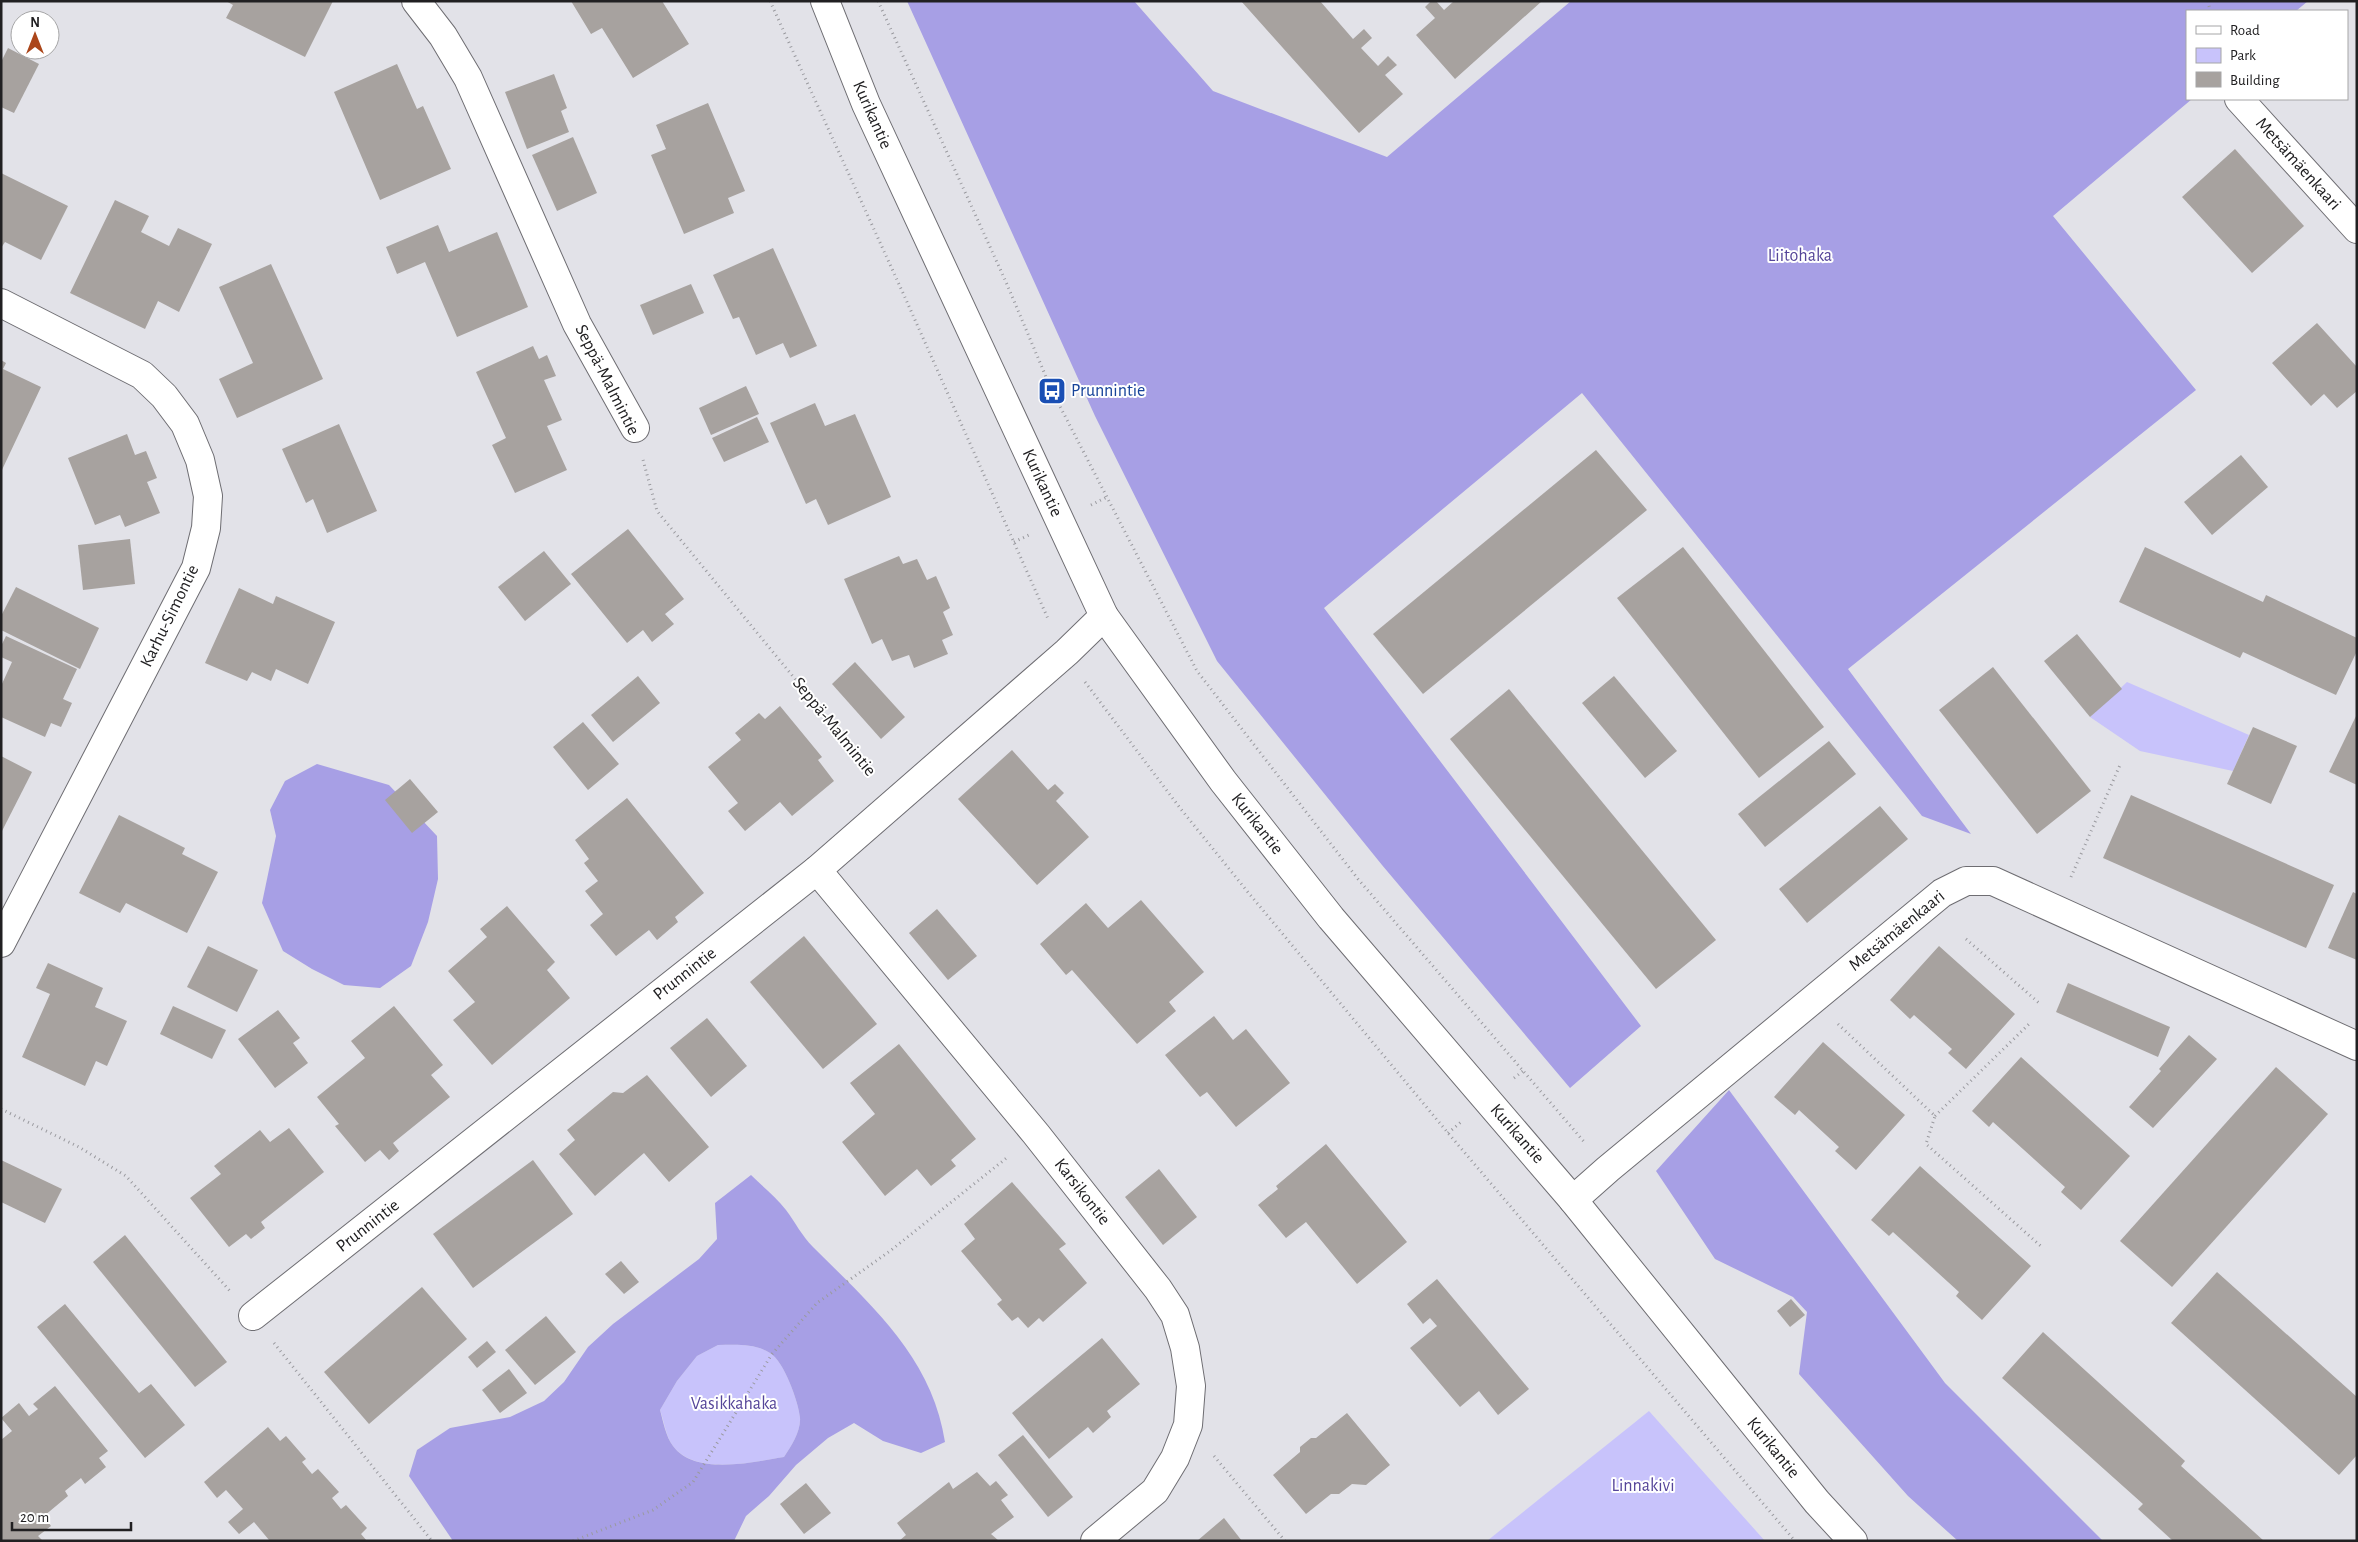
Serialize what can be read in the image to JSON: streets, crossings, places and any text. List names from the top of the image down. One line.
{"streets":{"street":["Kurikantie","Metsämäenkaari","Seppä-Malmintie","Karhu-Simontie","Prunnintie","Karsikontie"]},"crossings":[["Kurikantie","Metsämäenkaari"],["Kurikantie","Prunnintie"],["Seppä-Malmintie","Prunnintie"],["Prunnintie","Karsikontie"]],"parks":["Liitohaka","Vasikkahaka","Linnakivi"],"places":{"bus stop":["Prunnintie"]},"legend":["Road","Park","Building"],"scale_bar":"20 m","north":"top"}
